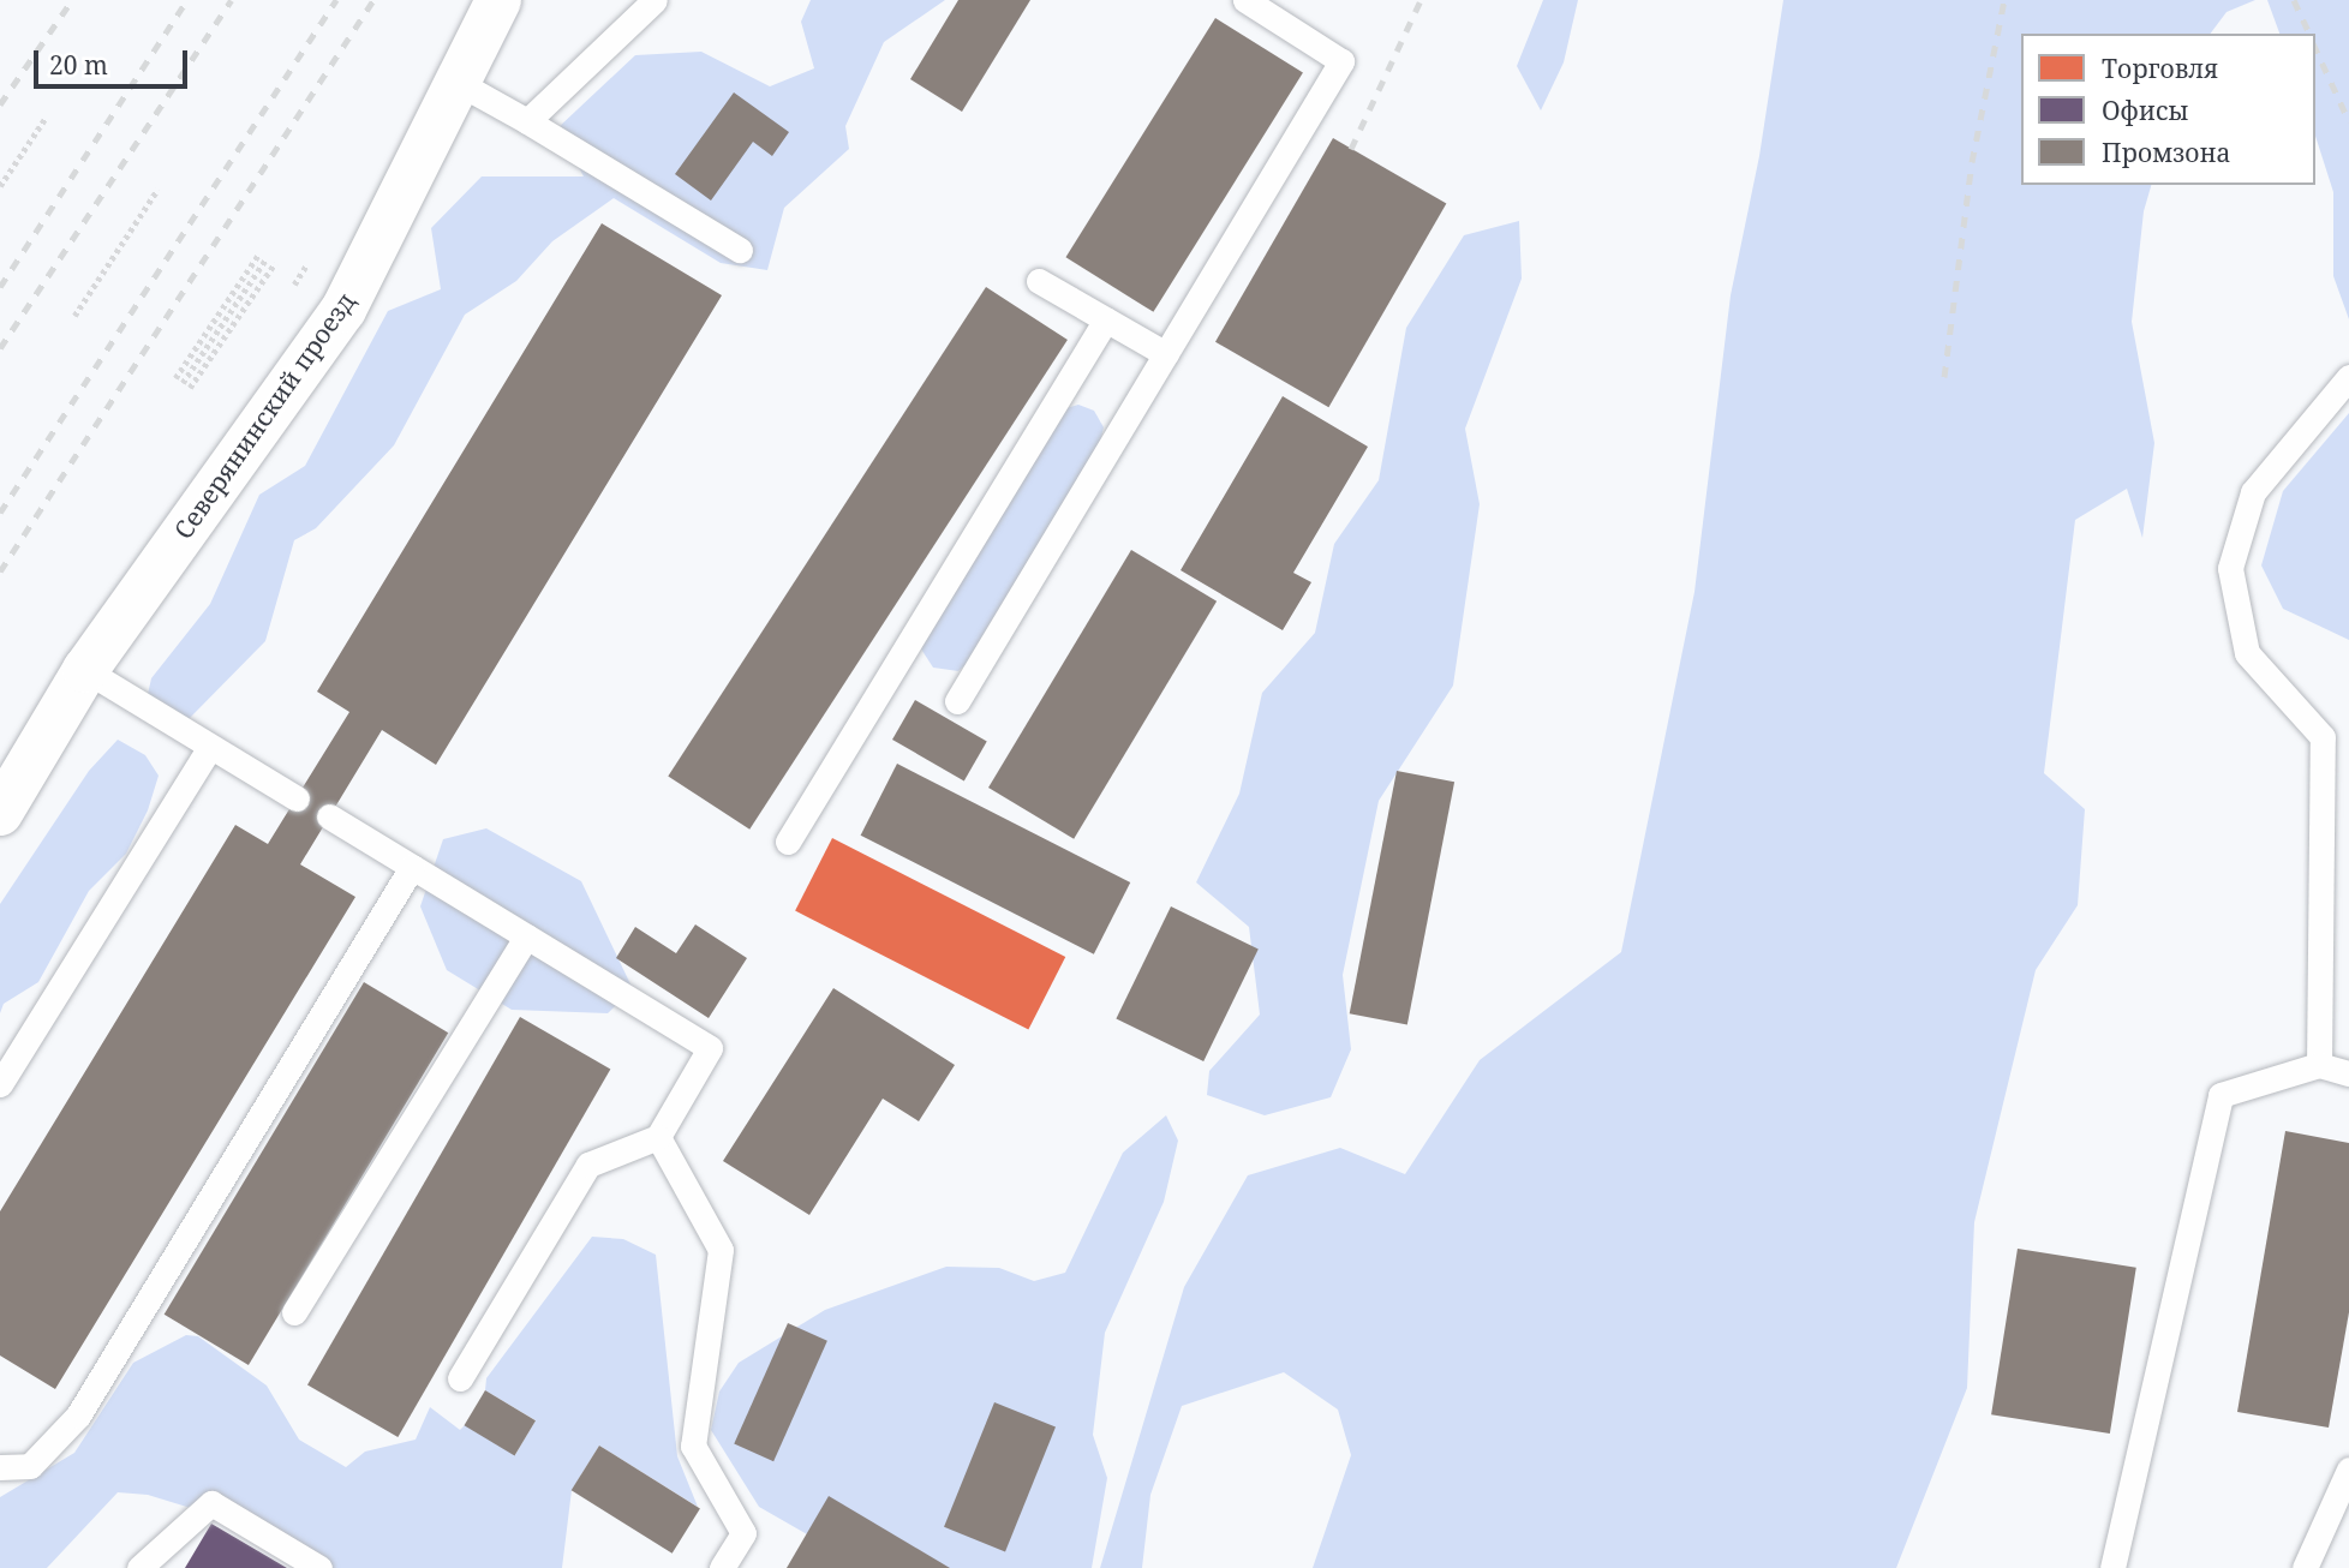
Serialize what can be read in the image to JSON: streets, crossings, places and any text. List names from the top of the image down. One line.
{"streets":{"street":["Северянинский проезд"]},"legend":["Торговля","Офисы","Промзона"],"scale_bar":"20 m"}
